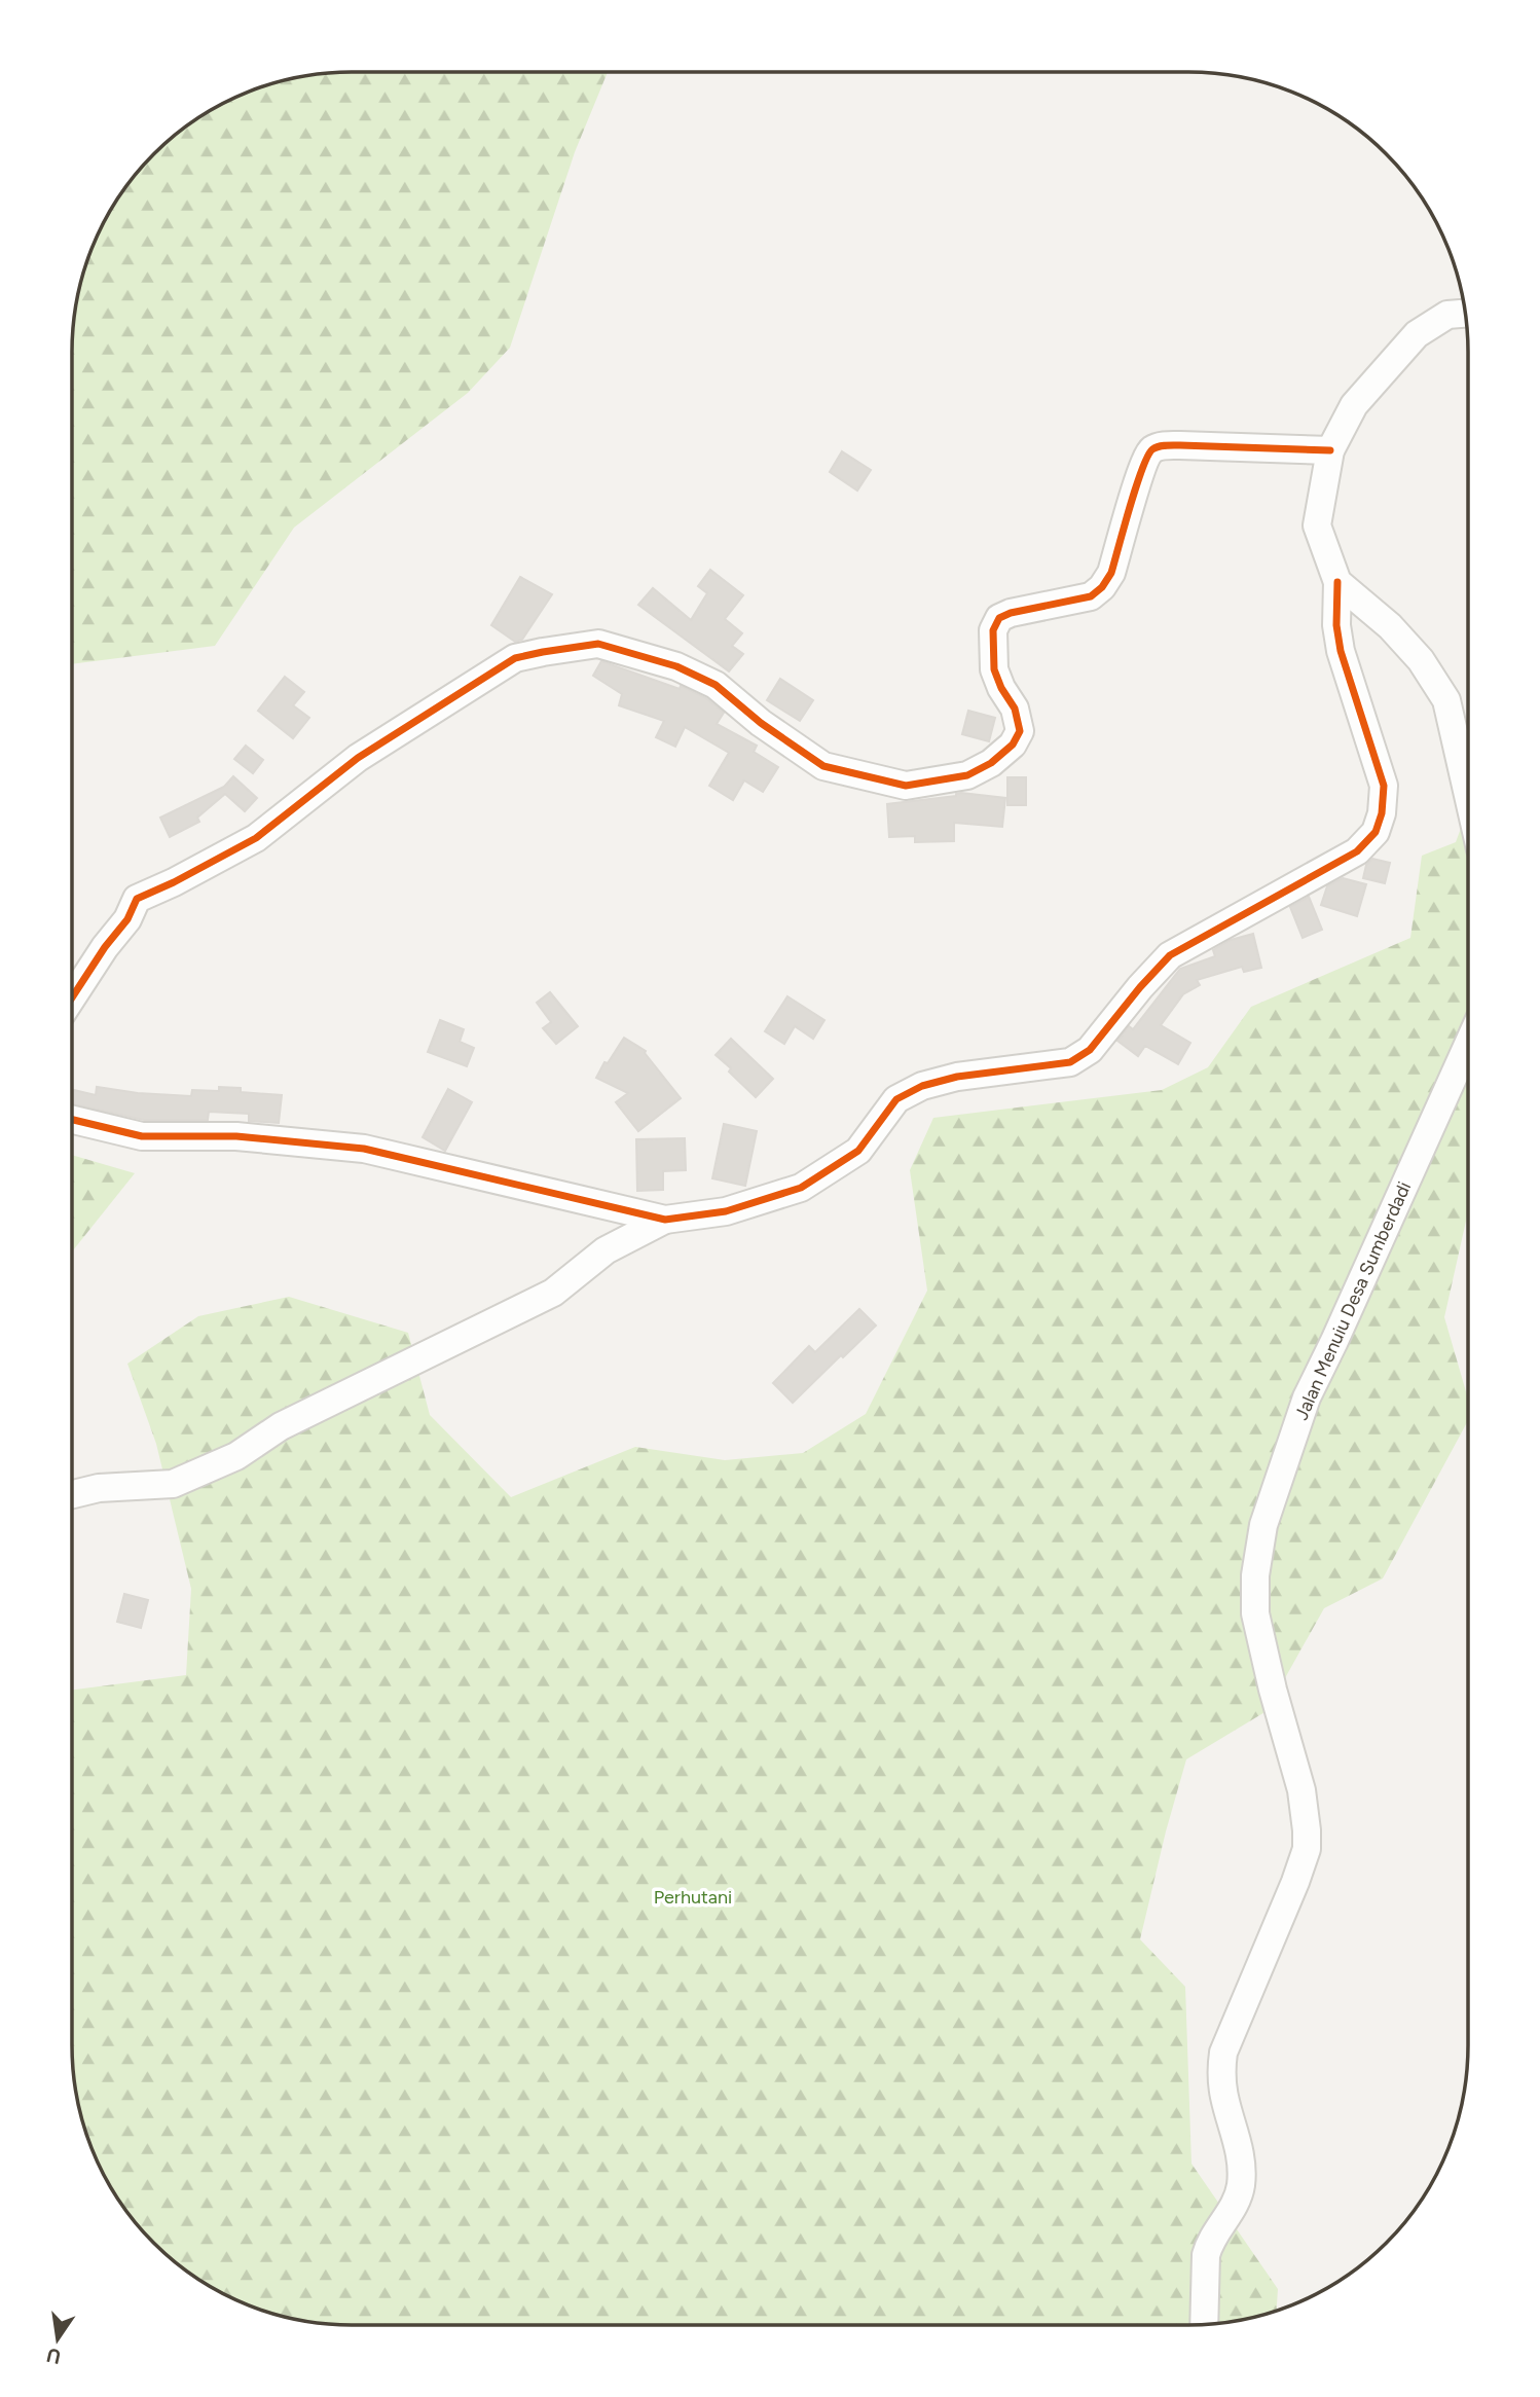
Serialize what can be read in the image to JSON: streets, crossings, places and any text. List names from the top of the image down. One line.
{"streets":{"street":["Jalan Menuiu Desa Sumberdadi"]},"parks":["Perhutani"],"north":"bottom"}
